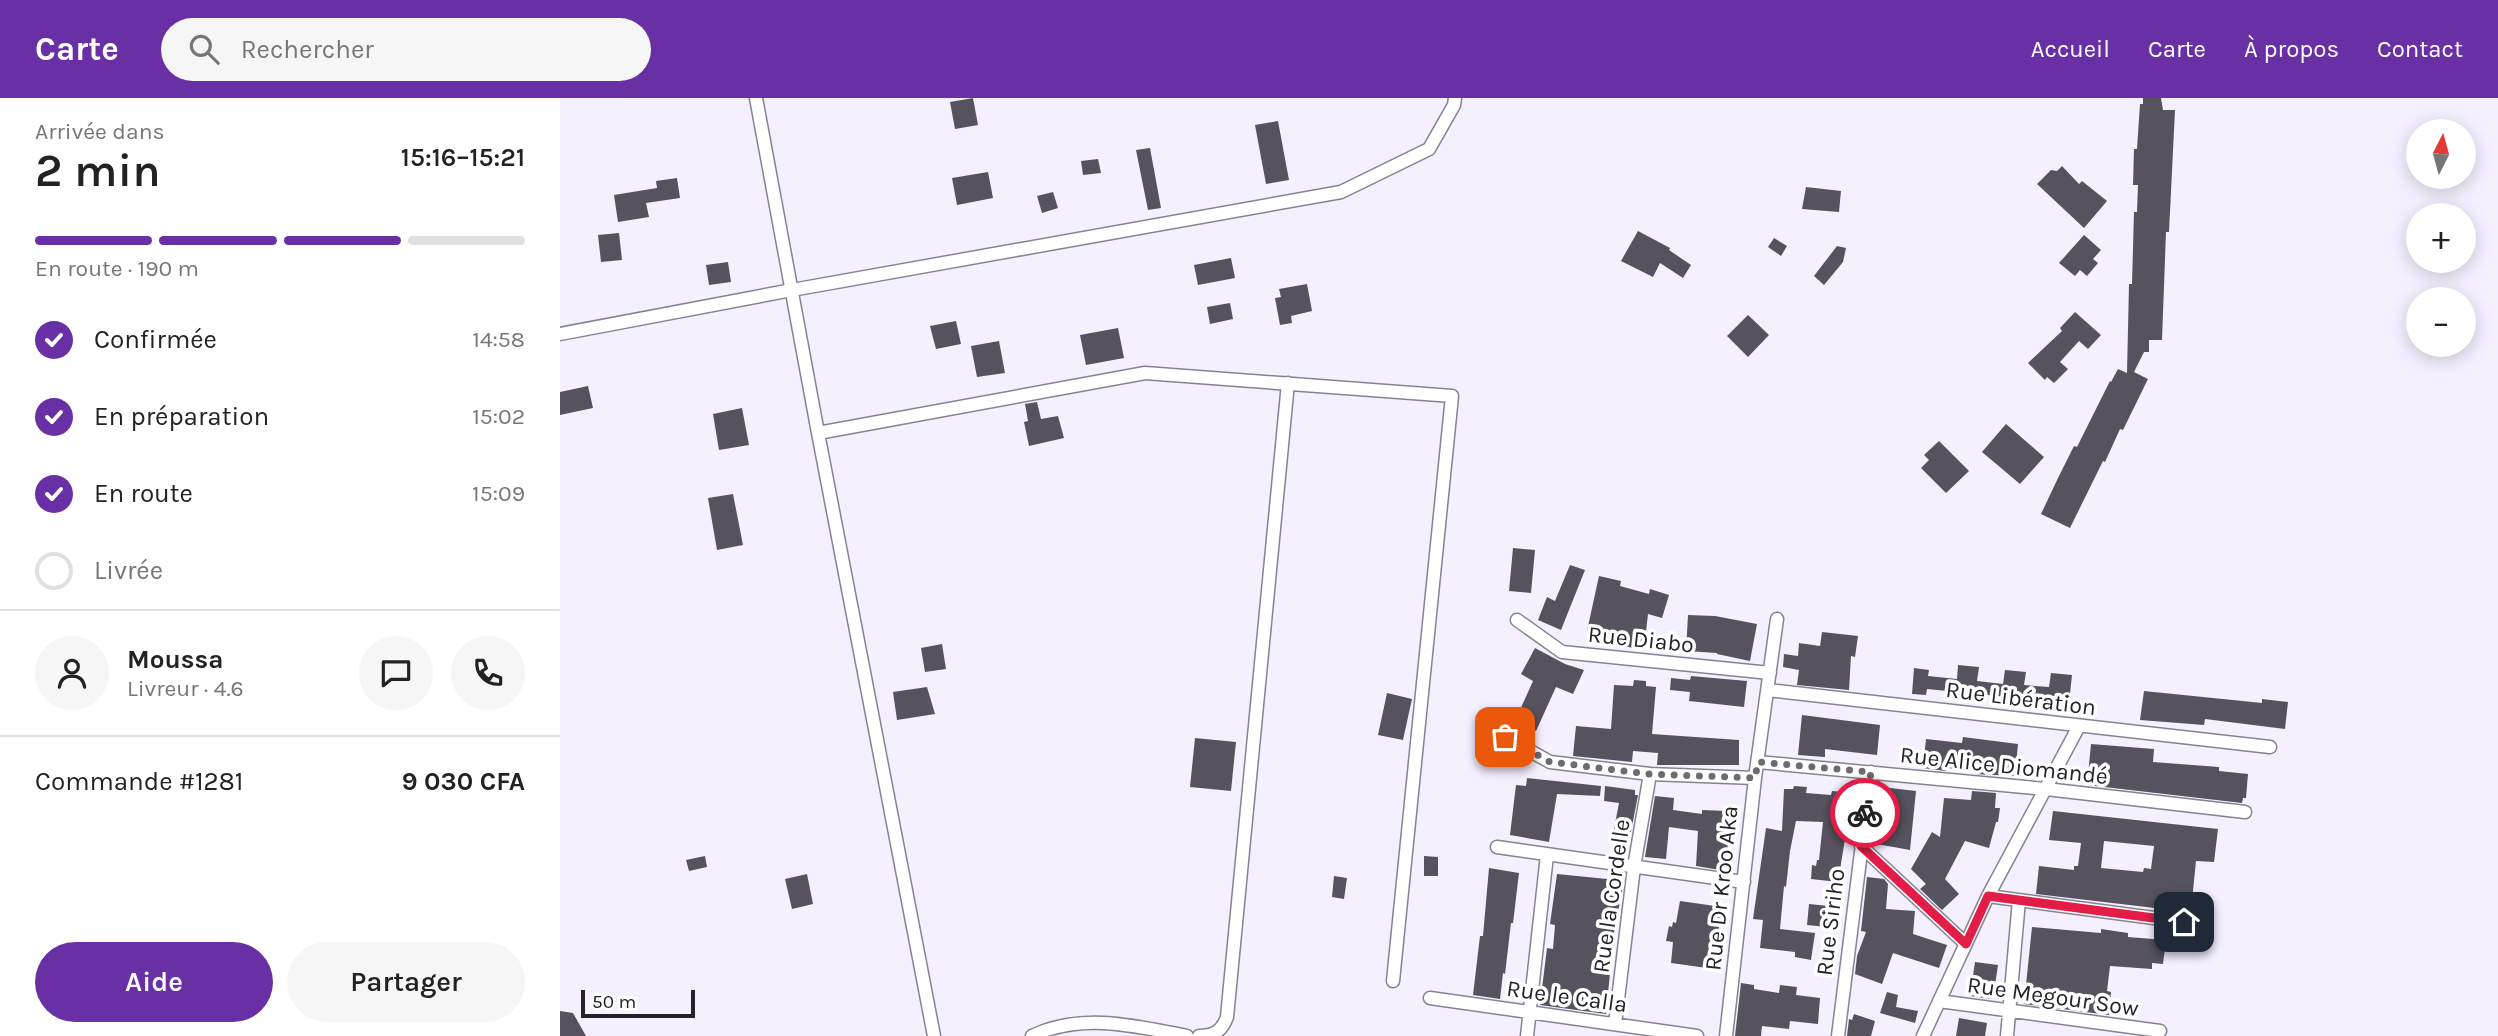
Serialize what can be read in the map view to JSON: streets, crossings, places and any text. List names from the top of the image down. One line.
{"streets":{"street":["Rue Diabo","Rue Libération","Rue Alice Diomandé","Rue Dr Kroo Aka","Rue la Cordelle","Rue Siriho","Rue le Calla","Rue Megour Sow"]},"crossings":[["Rue Diabo","Rue Dr Kroo Aka"],["Rue Libération","Rue Dr Kroo Aka"],["Rue Alice Diomandé","Rue Dr Kroo Aka"],["Rue Alice Diomandé","Rue Siriho"],["Rue la Cordelle","Rue le Calla"]],"scale_bar":"50 m","north":"top","page":{"header":"Carte","search":"Rechercher","nav":["Accueil","Carte","À propos","Contact"],"heading":["2 min","Arrivée dans","15:16–15:21"],"panel":["Moussa","Livreur · 4.6","Commande #1281","9 030 CFA"],"map_buttons":["+","−"],"bar":"En route · 190 m","list":[["Confirmée","14:58"],["En préparation","15:02"],["En route","15:09"],"Livrée"],"buttons":["Aide","Partager"],"scale":"50 m"}}
